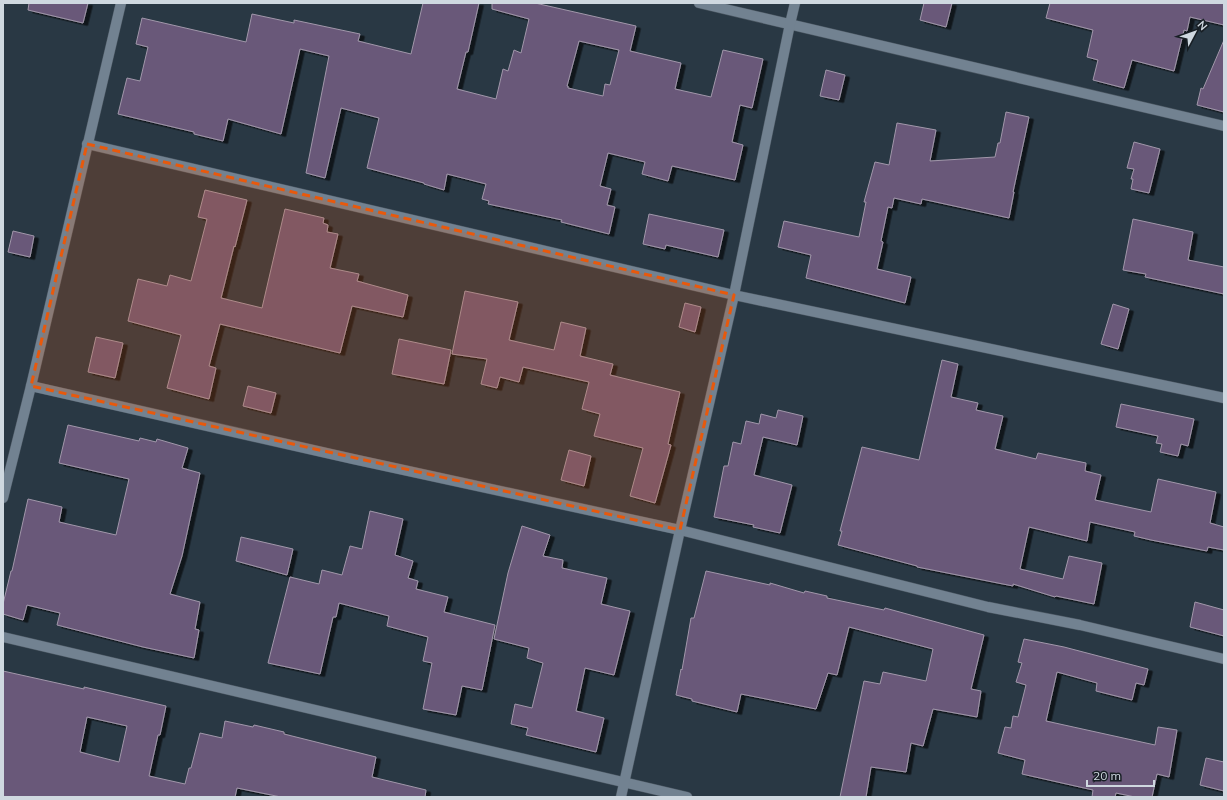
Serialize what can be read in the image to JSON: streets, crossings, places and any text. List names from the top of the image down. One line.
{"scale_bar":"20 m","north":"top right"}
